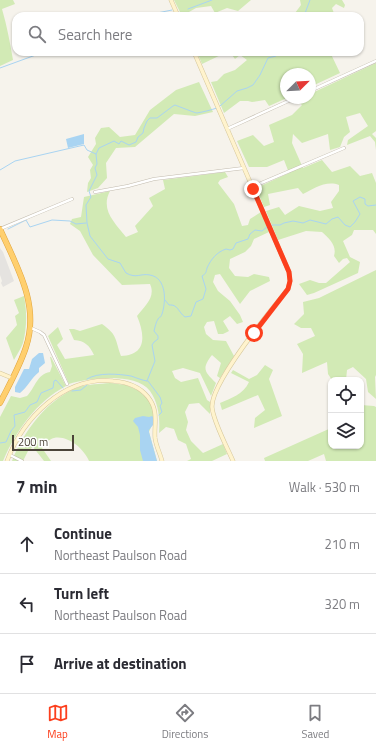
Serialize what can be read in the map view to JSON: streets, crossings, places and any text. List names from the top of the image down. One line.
{"scale_bar":"200 m","north":"top right","page":{"search":"Search here","scale":"200 m","heading":["7 min","Walk · 530 m"],"list":[["Continue","Northeast Paulson Road","210 m"],["Turn left","Northeast Paulson Road","320 m"],"Arrive at destination"],"nav":["Map","Directions","Saved"]}}
